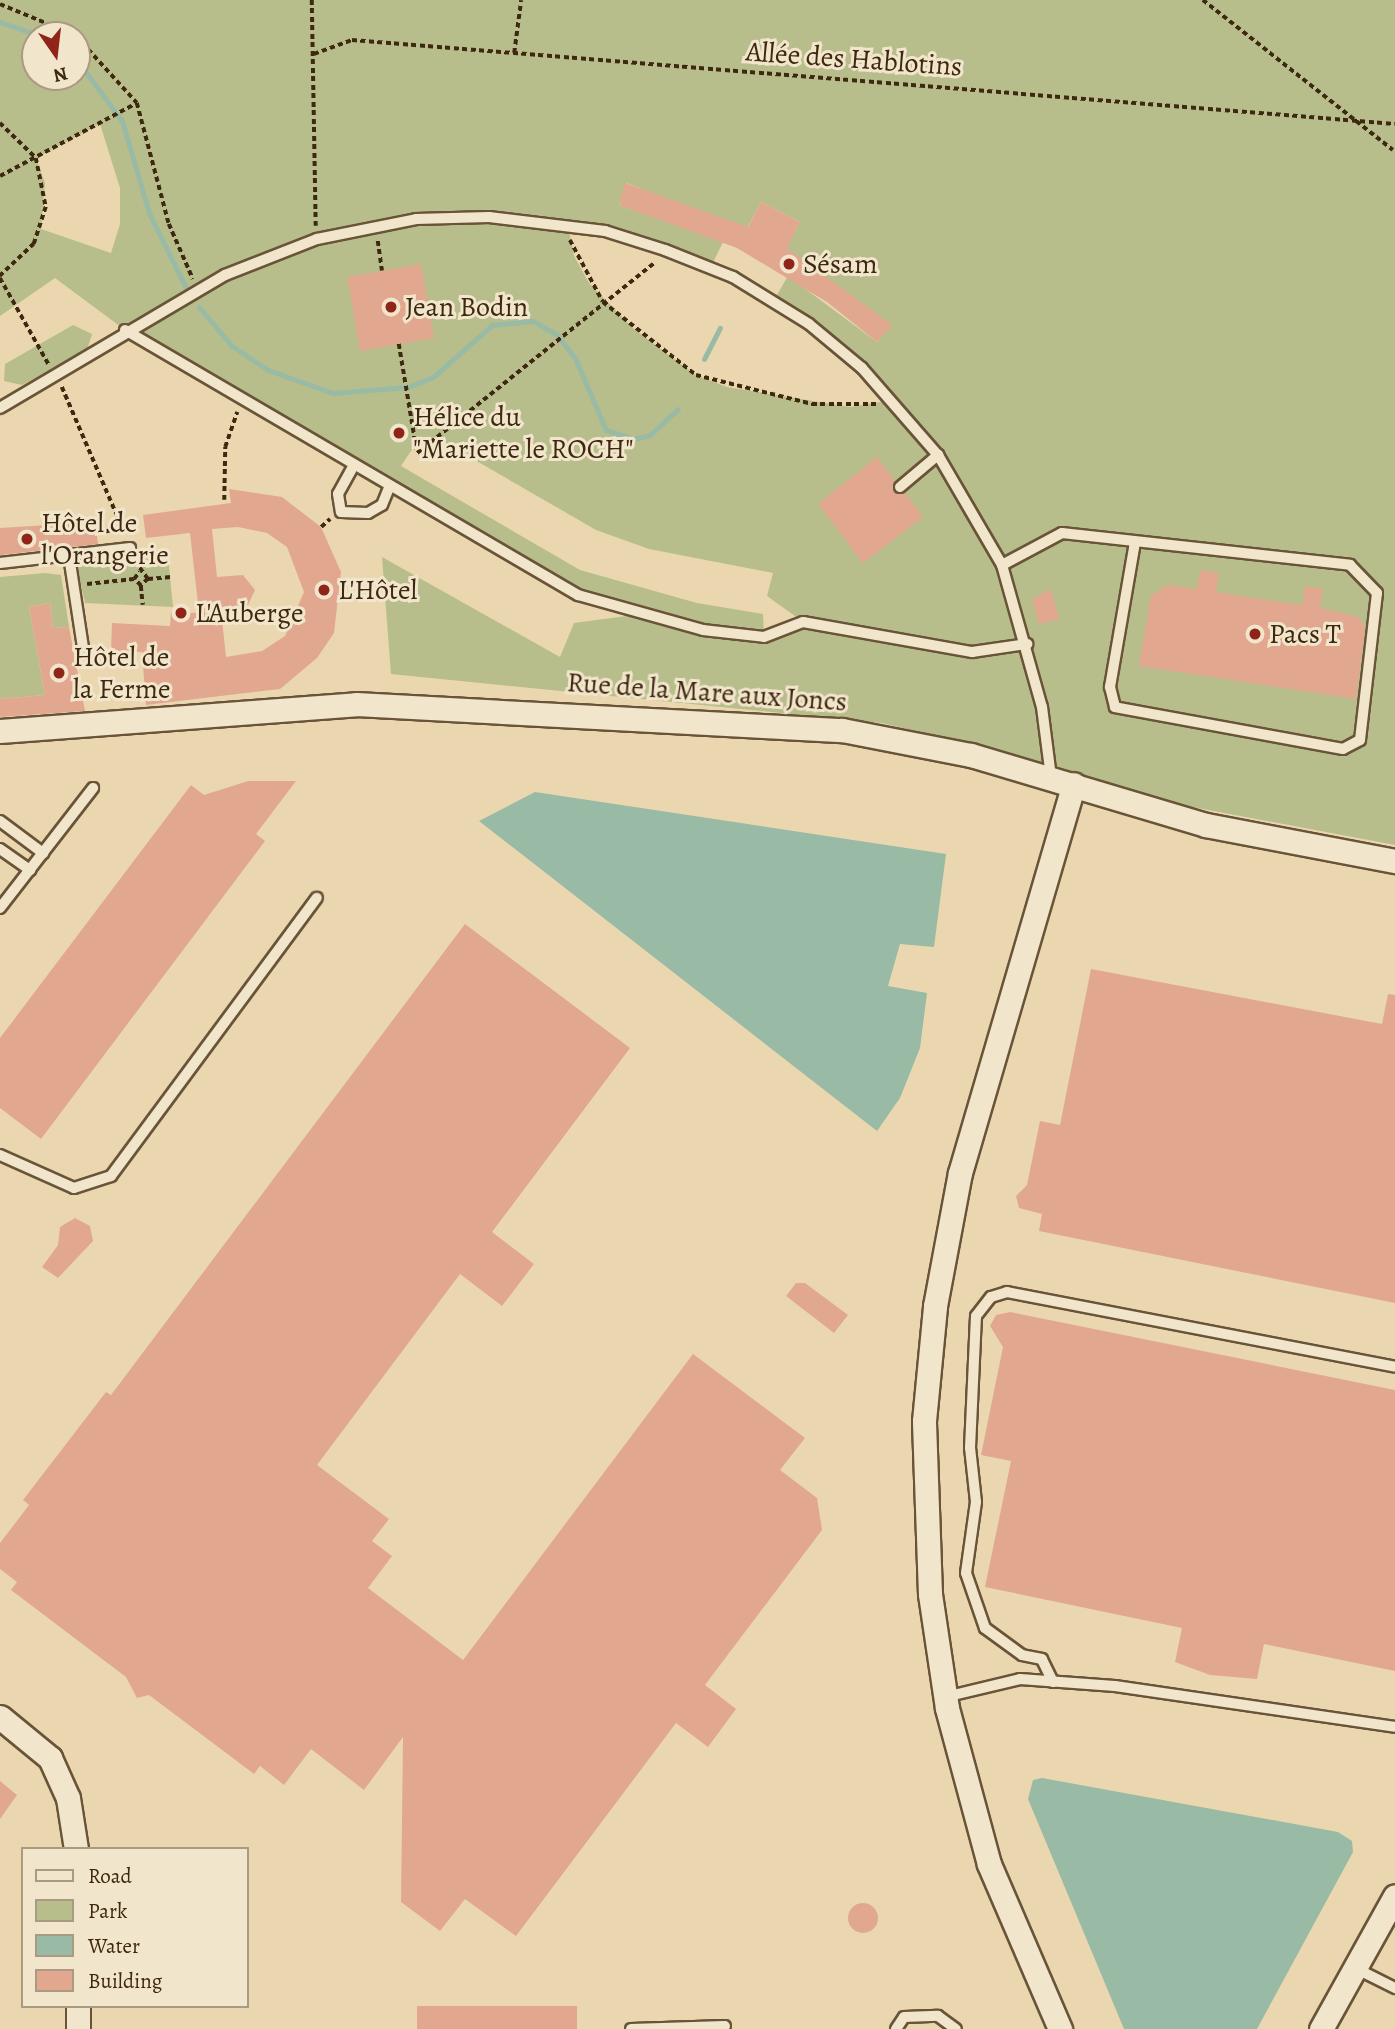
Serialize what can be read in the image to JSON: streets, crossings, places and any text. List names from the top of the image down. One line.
{"streets":{"street":["Rue de la Mare aux Joncs"],"path":["Allée des Hablotins"]},"places":["Sésam","Jean Bodin","Hélice du \"Mariette le ROCH\"","Hôtel de l'Orangerie","L'Hôtel","L'Auberge","Pacs T","Hôtel de la Ferme"],"legend":["Road","Park","Water","Building"],"north":"bottom"}
